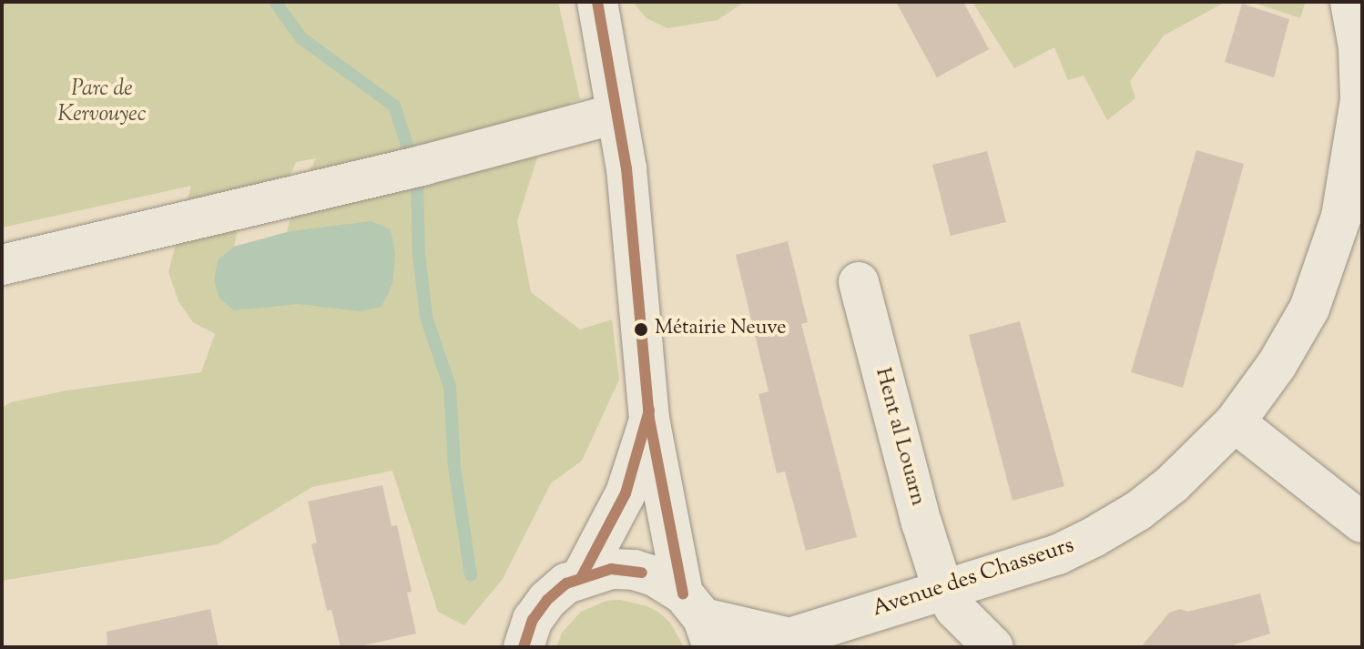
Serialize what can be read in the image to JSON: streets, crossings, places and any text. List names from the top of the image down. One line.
{"streets":{"street":["Hent al Louarn","Avenue des Chasseurs"]},"crossings":[["Hent al Louarn","Avenue des Chasseurs"]],"parks":["Parc de Kervouyec"],"places":["Métairie Neuve"]}
